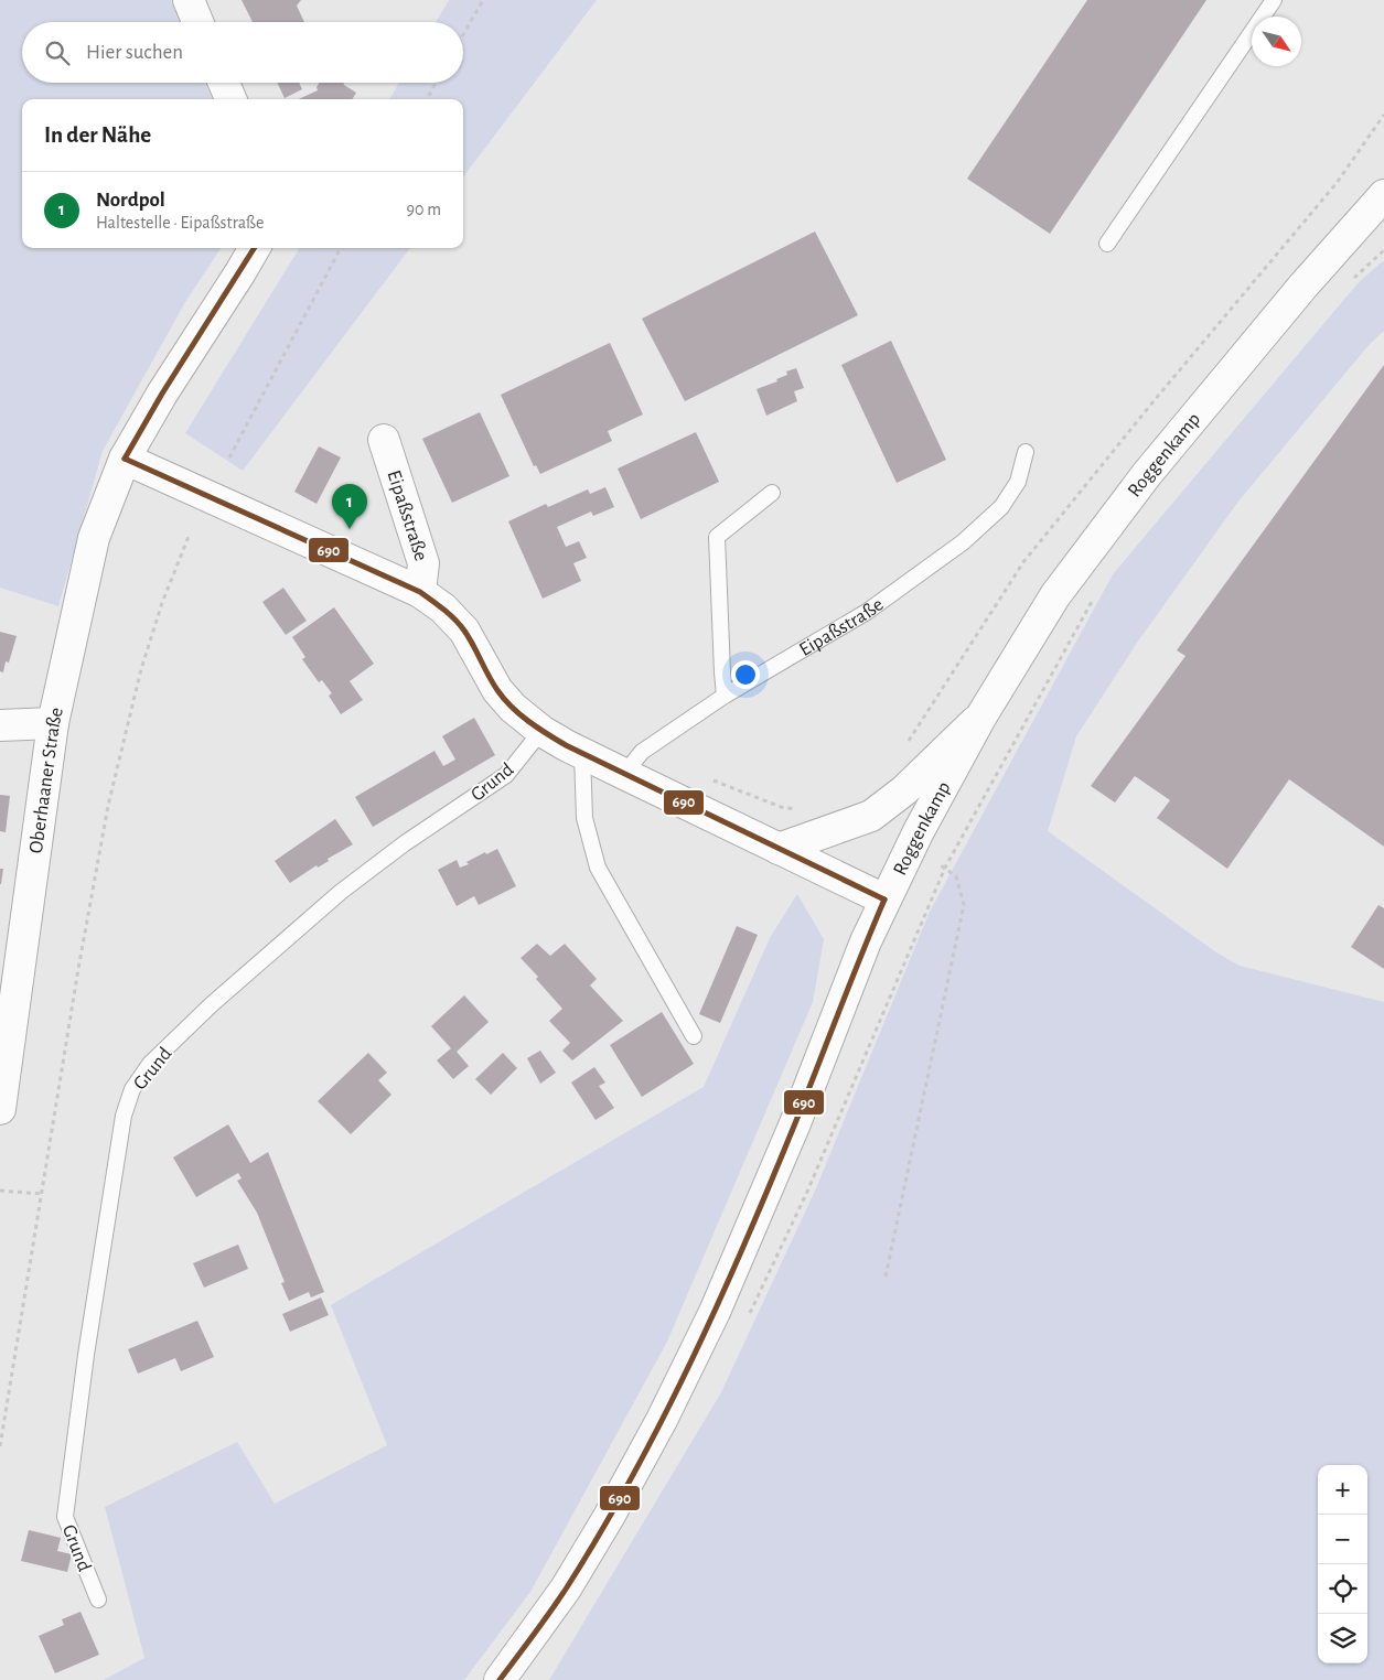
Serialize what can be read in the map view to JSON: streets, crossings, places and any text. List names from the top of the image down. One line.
{"streets":{"street":["Roggenkamp","Eipaßstraße","Oberhaaner Straße"],"lane":["Grund"]},"crossings":[["Roggenkamp","Eipaßstraße"],["Eipaßstraße","Oberhaaner Straße"],["Eipaßstraße","Grund"]],"lines":["transit line 690"],"north":"bottom right","page":{"search":"Hier suchen","heading":"In der Nähe","list":[{"mark":"1","name":"Nordpol","note":"Haltestelle · Eipaßstraße","value":"90 m"}],"pins":"1","map_buttons":["+","−"]}}
